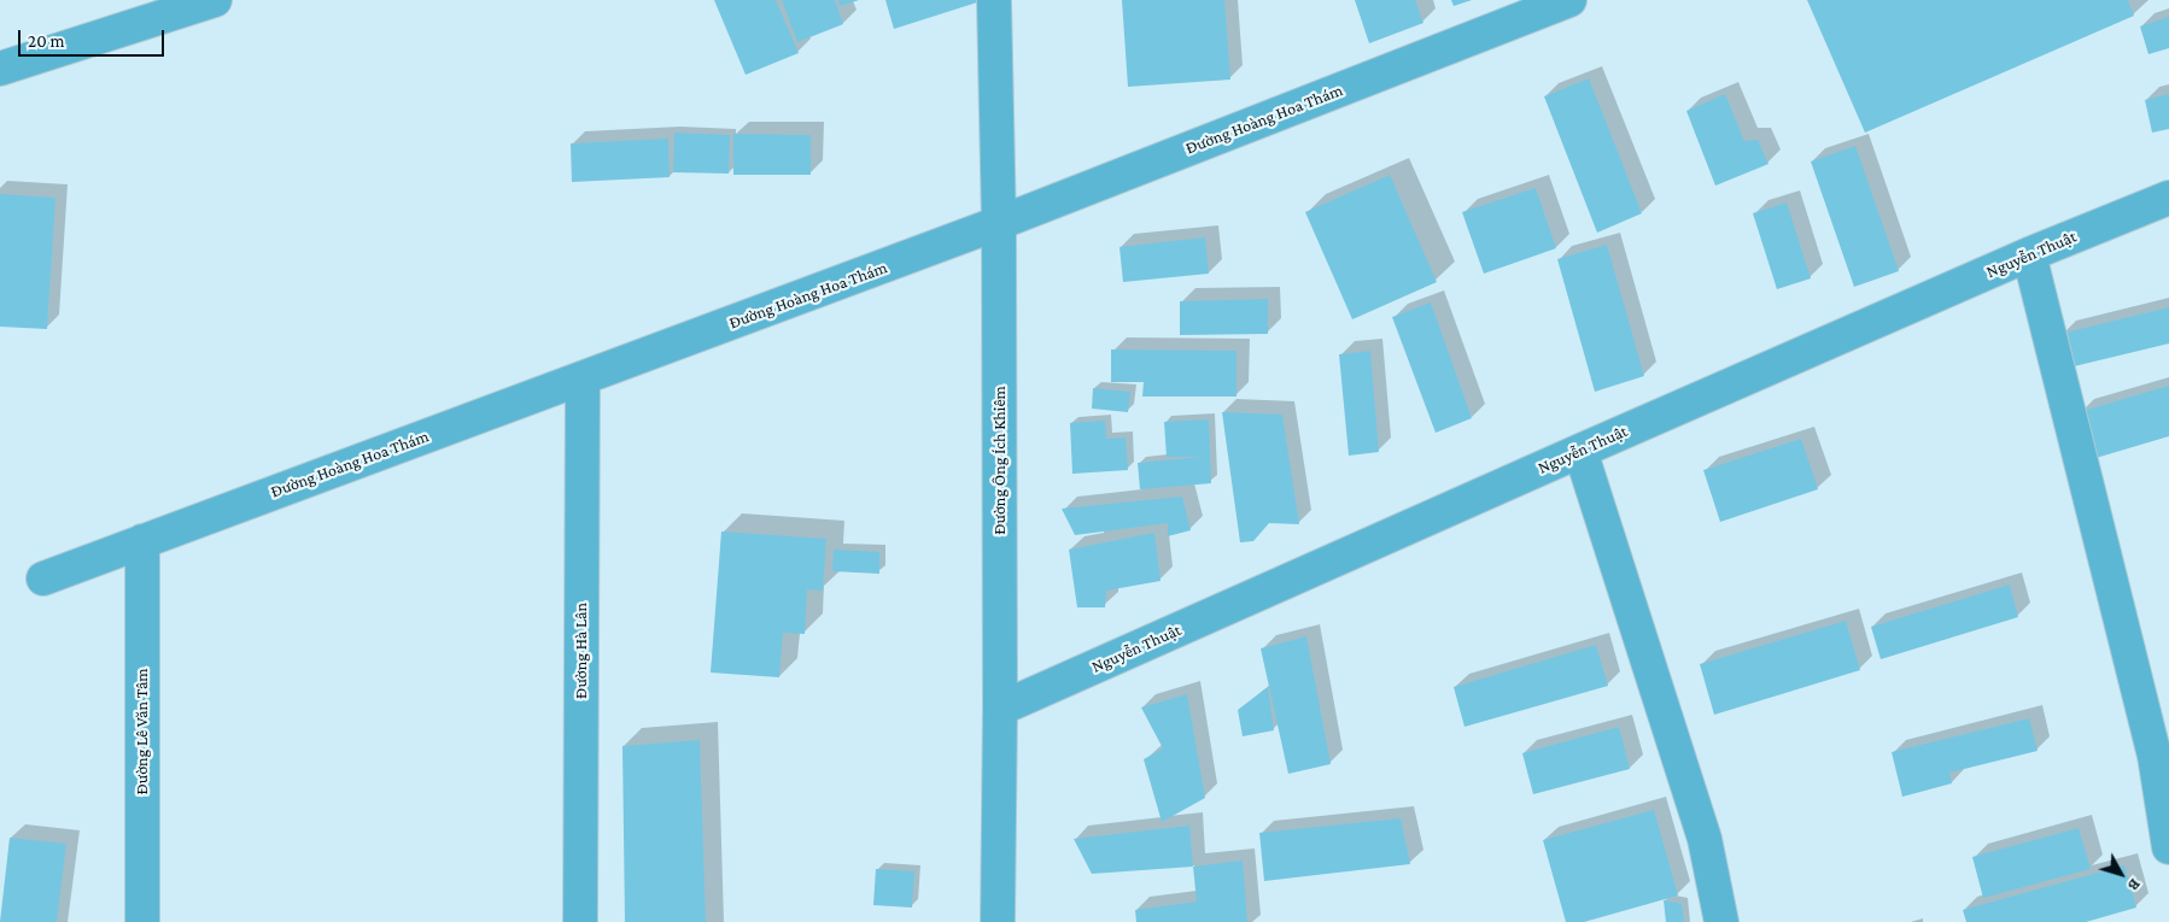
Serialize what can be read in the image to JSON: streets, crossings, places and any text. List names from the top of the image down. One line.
{"streets":{"street":["Đường Hoàng Hoa Thám","Nguyễn Thuật","Đường Ông Ích Khiêm","Đường Hà Lân","Đường Lê Văn Tâm"]},"crossings":[["Đường Hoàng Hoa Thám","Đường Ông Ích Khiêm"],["Đường Hoàng Hoa Thám","Đường Hà Lân"],["Đường Hoàng Hoa Thám","Đường Lê Văn Tâm"],["Nguyễn Thuật","Đường Ông Ích Khiêm"]],"scale_bar":"20 m","north":"bottom right"}
